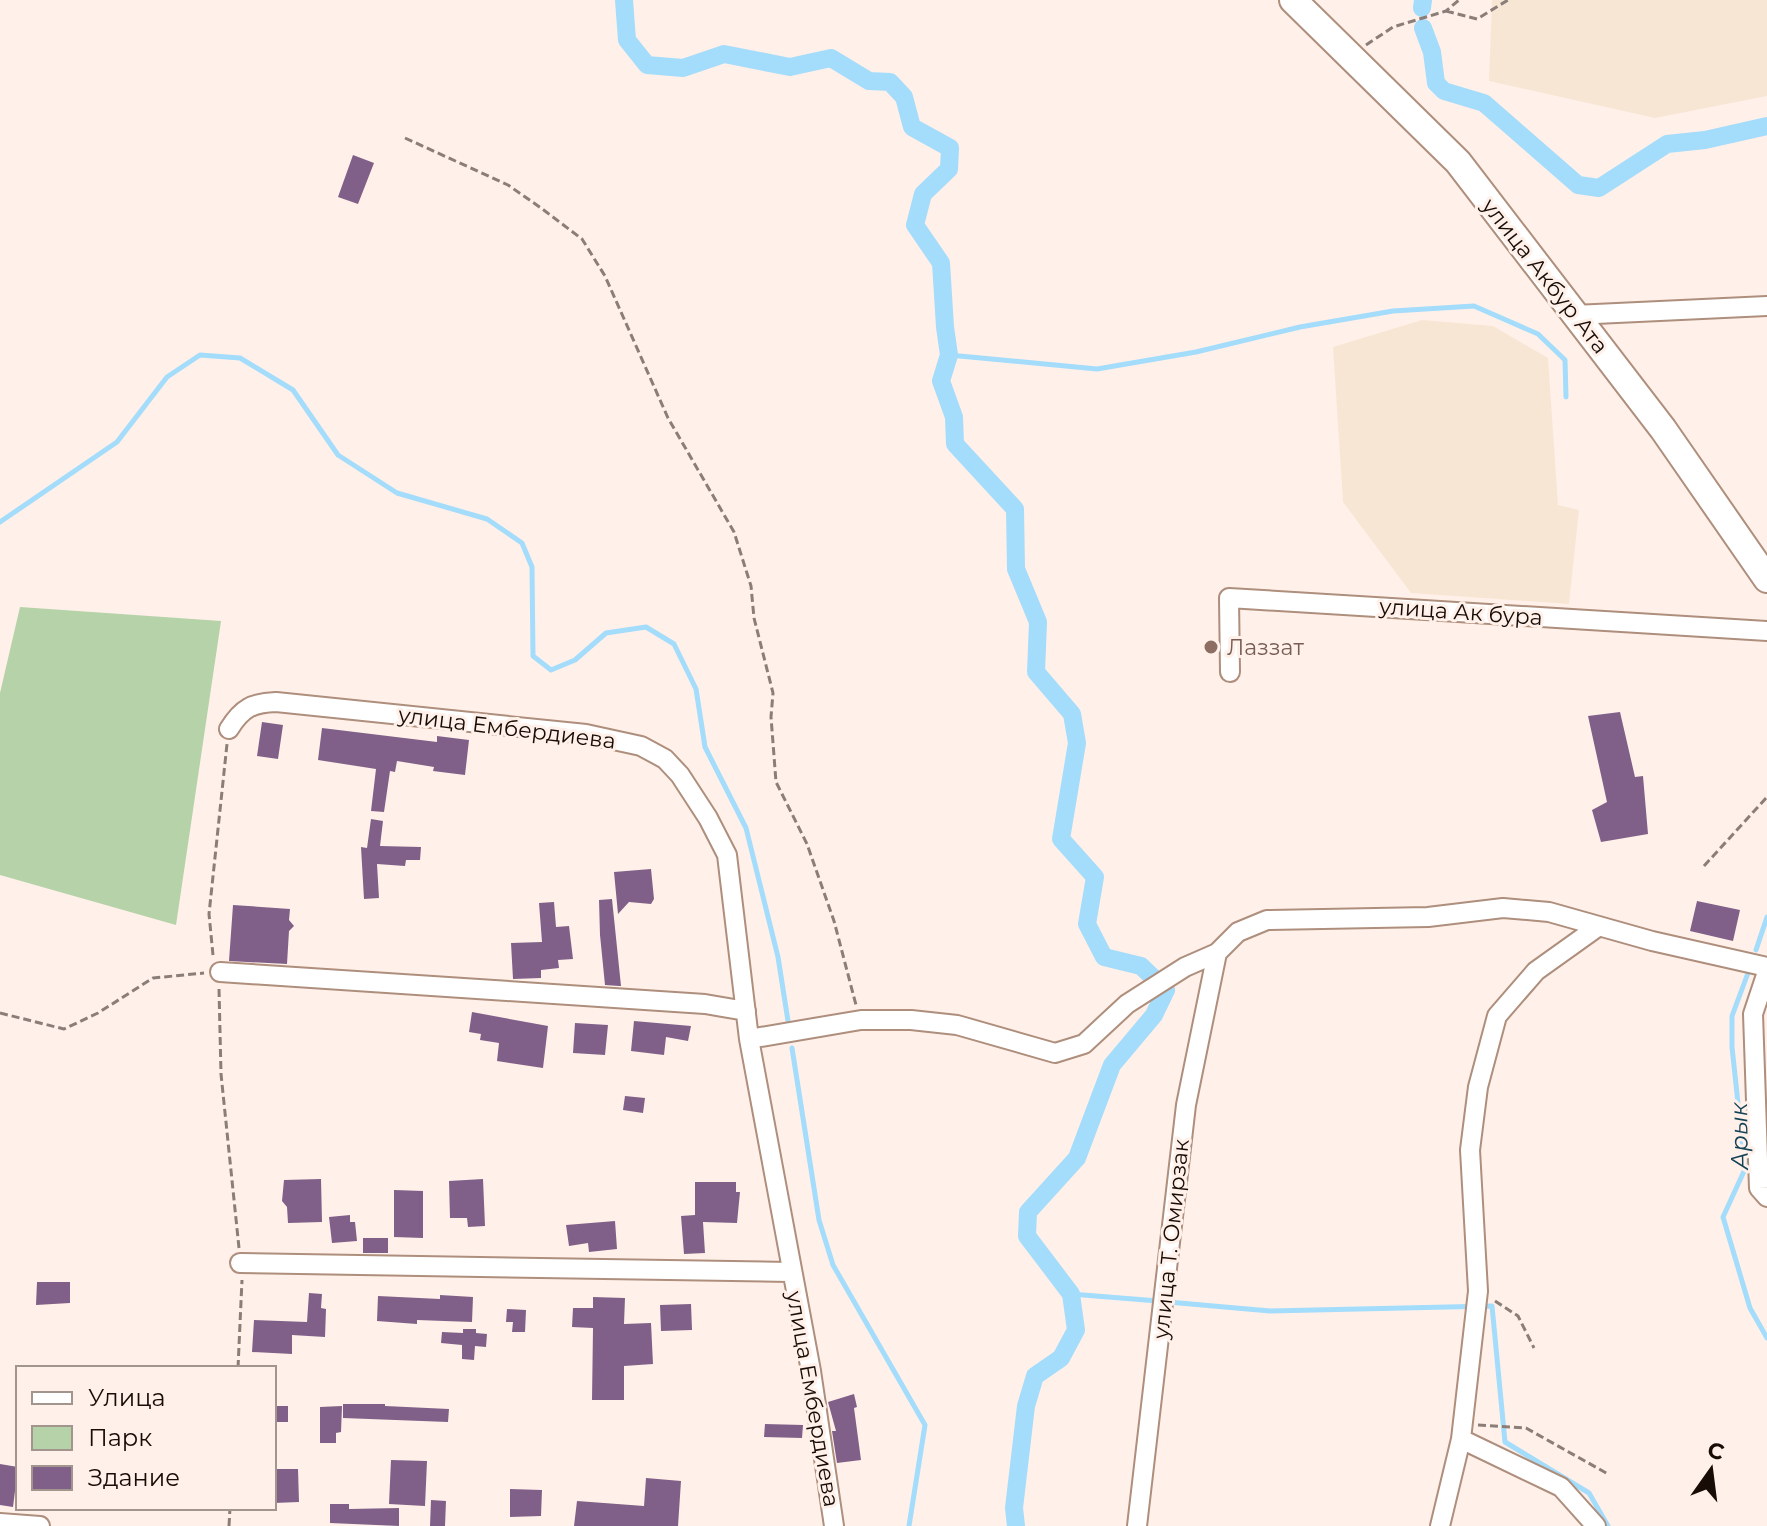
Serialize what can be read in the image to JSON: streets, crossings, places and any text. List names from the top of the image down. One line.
{"streets":{"main road":["улица Акбур Ата"],"street":["улица Ак бура","улица Ембердиева","улица Т. Омирзак"]},"water":["Арык"],"places":["Лаззат"],"legend":["Улица","Парк","Здание"],"north":"top"}
